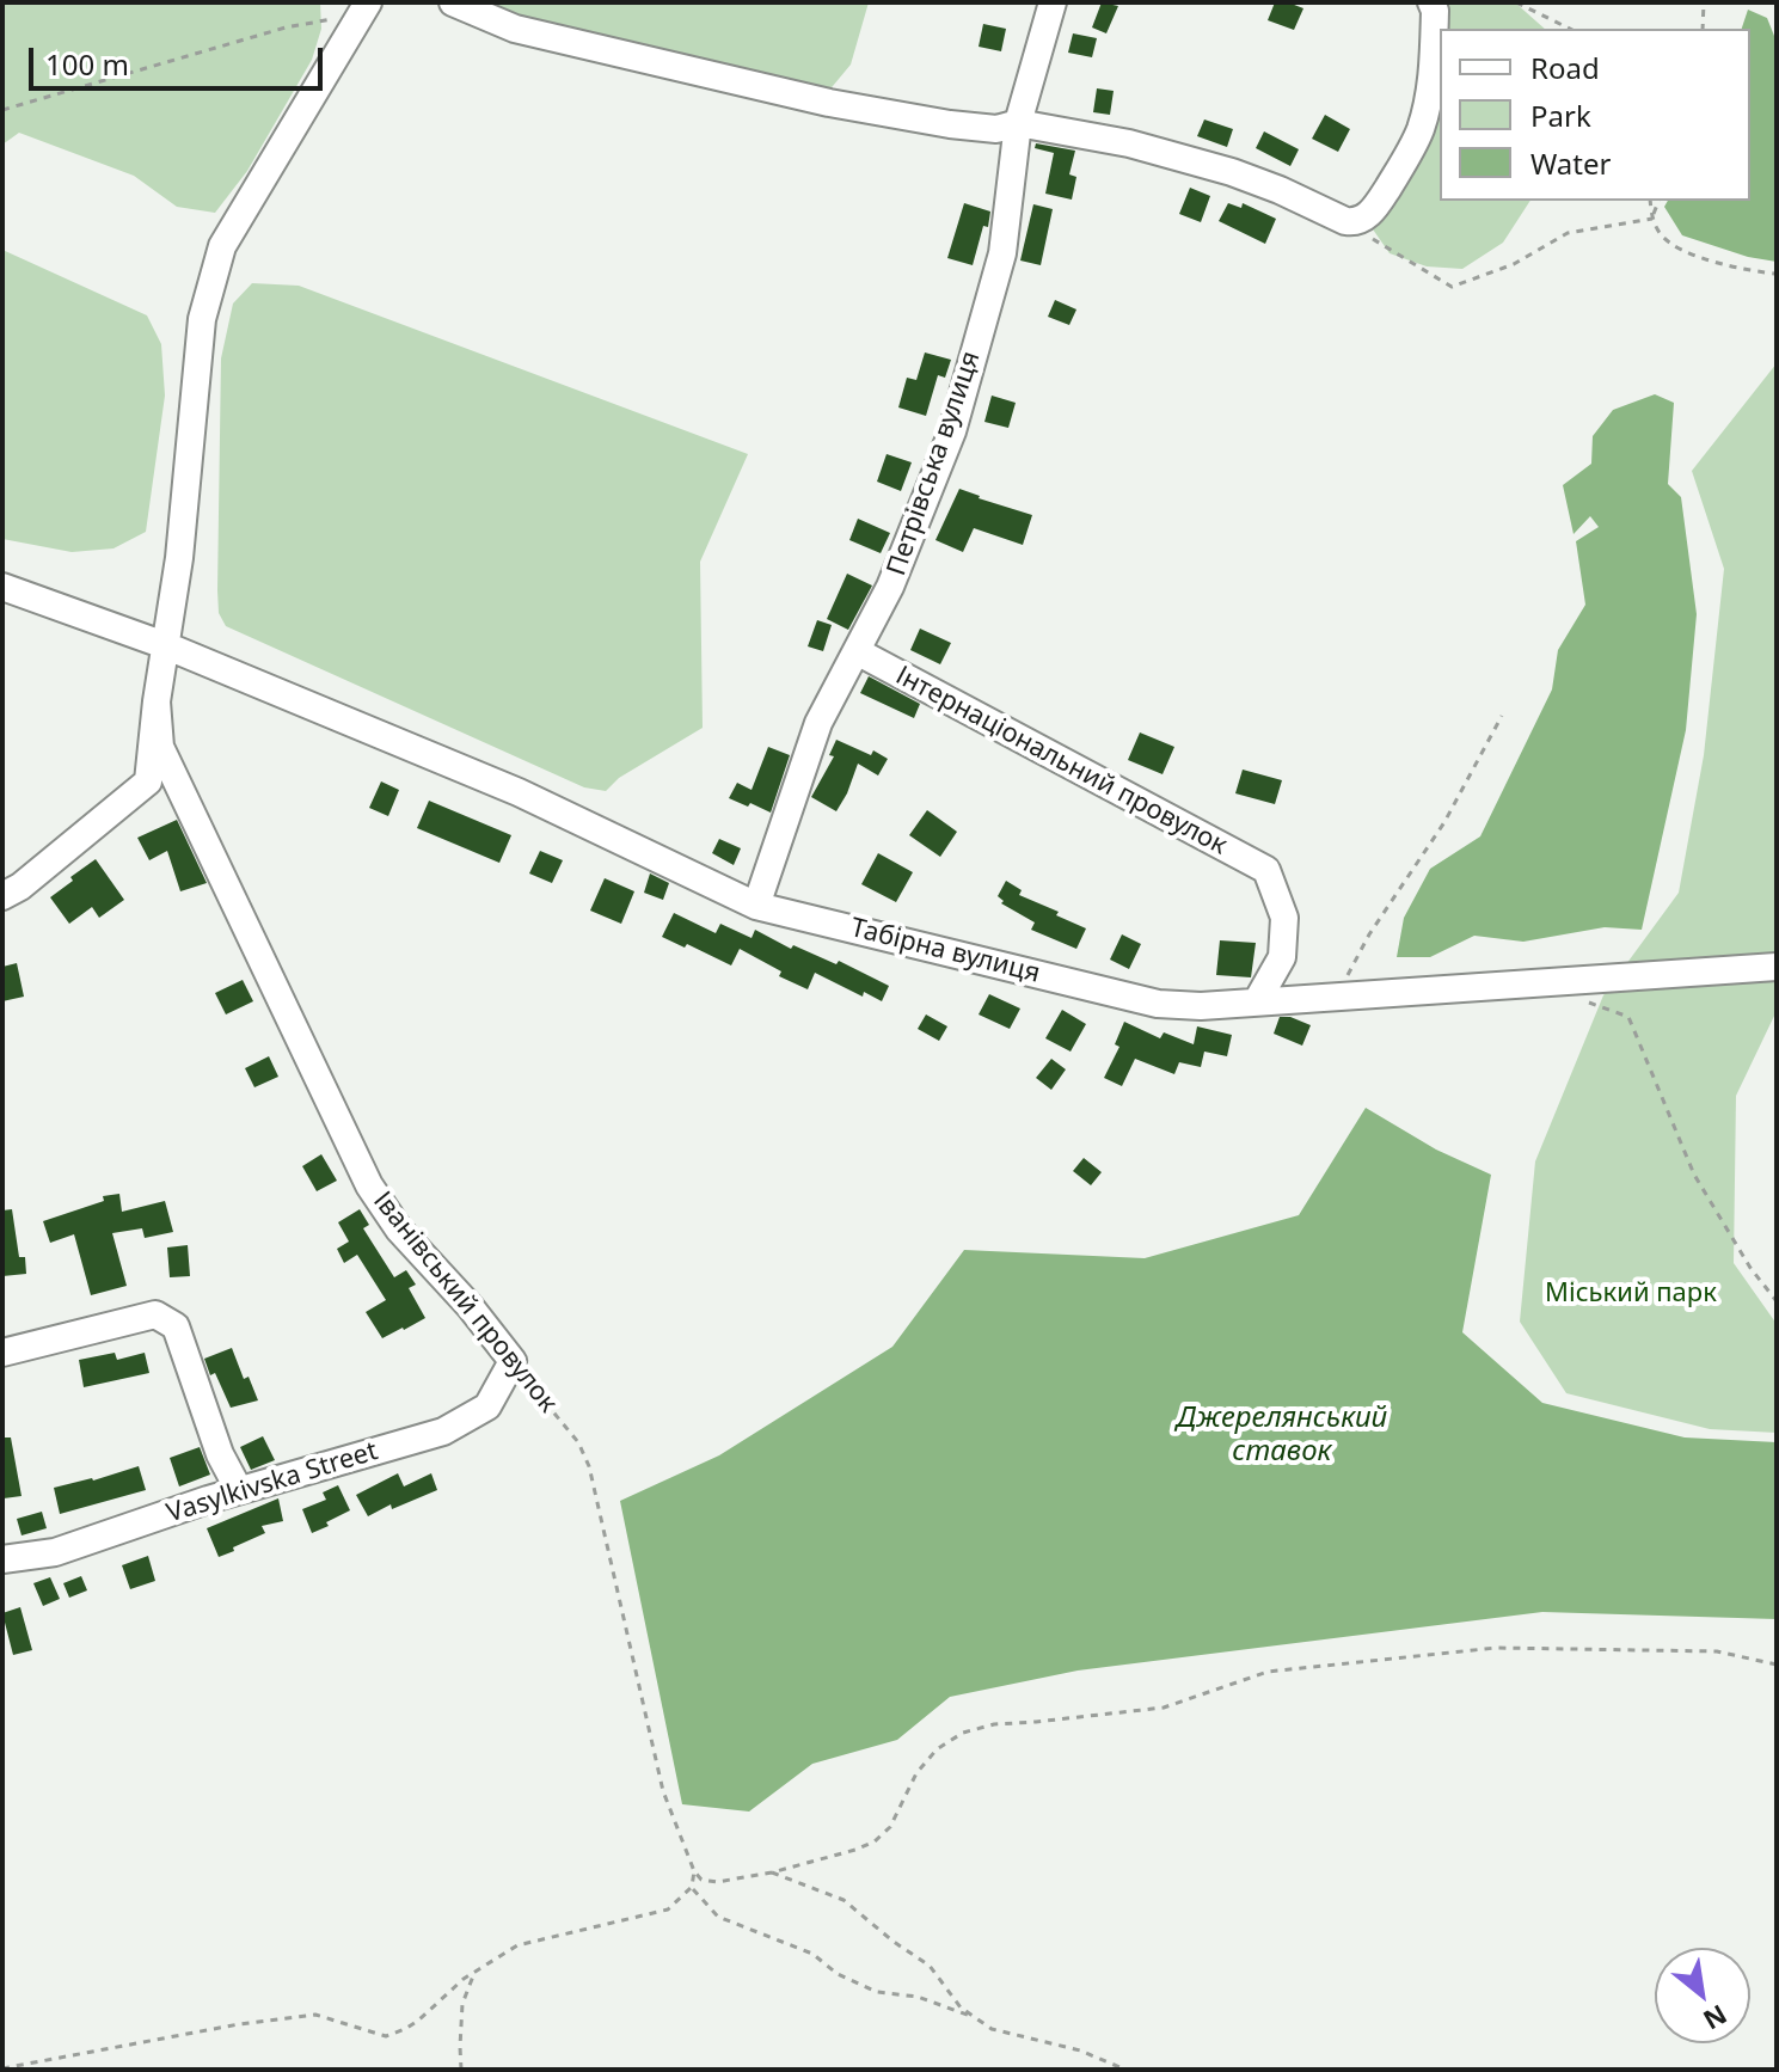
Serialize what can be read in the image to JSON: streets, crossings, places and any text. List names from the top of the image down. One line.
{"streets":{"street":["Петрівська вулиця","Інтернаціональний провулок","Табірна вулиця","Іванівський провулок","Vasylkivska Street"]},"crossings":[["Петрівська вулиця","Інтернаціональний провулок"],["Петрівська вулиця","Табірна вулиця"],["Інтернаціональний провулок","Табірна вулиця"],["Іванівський провулок","Vasylkivska Street"]],"water":["Джерелянський ставок"],"parks":["Міський парк"],"legend":["Road","Park","Water"],"scale_bar":"100 m","north":"bottom right"}
